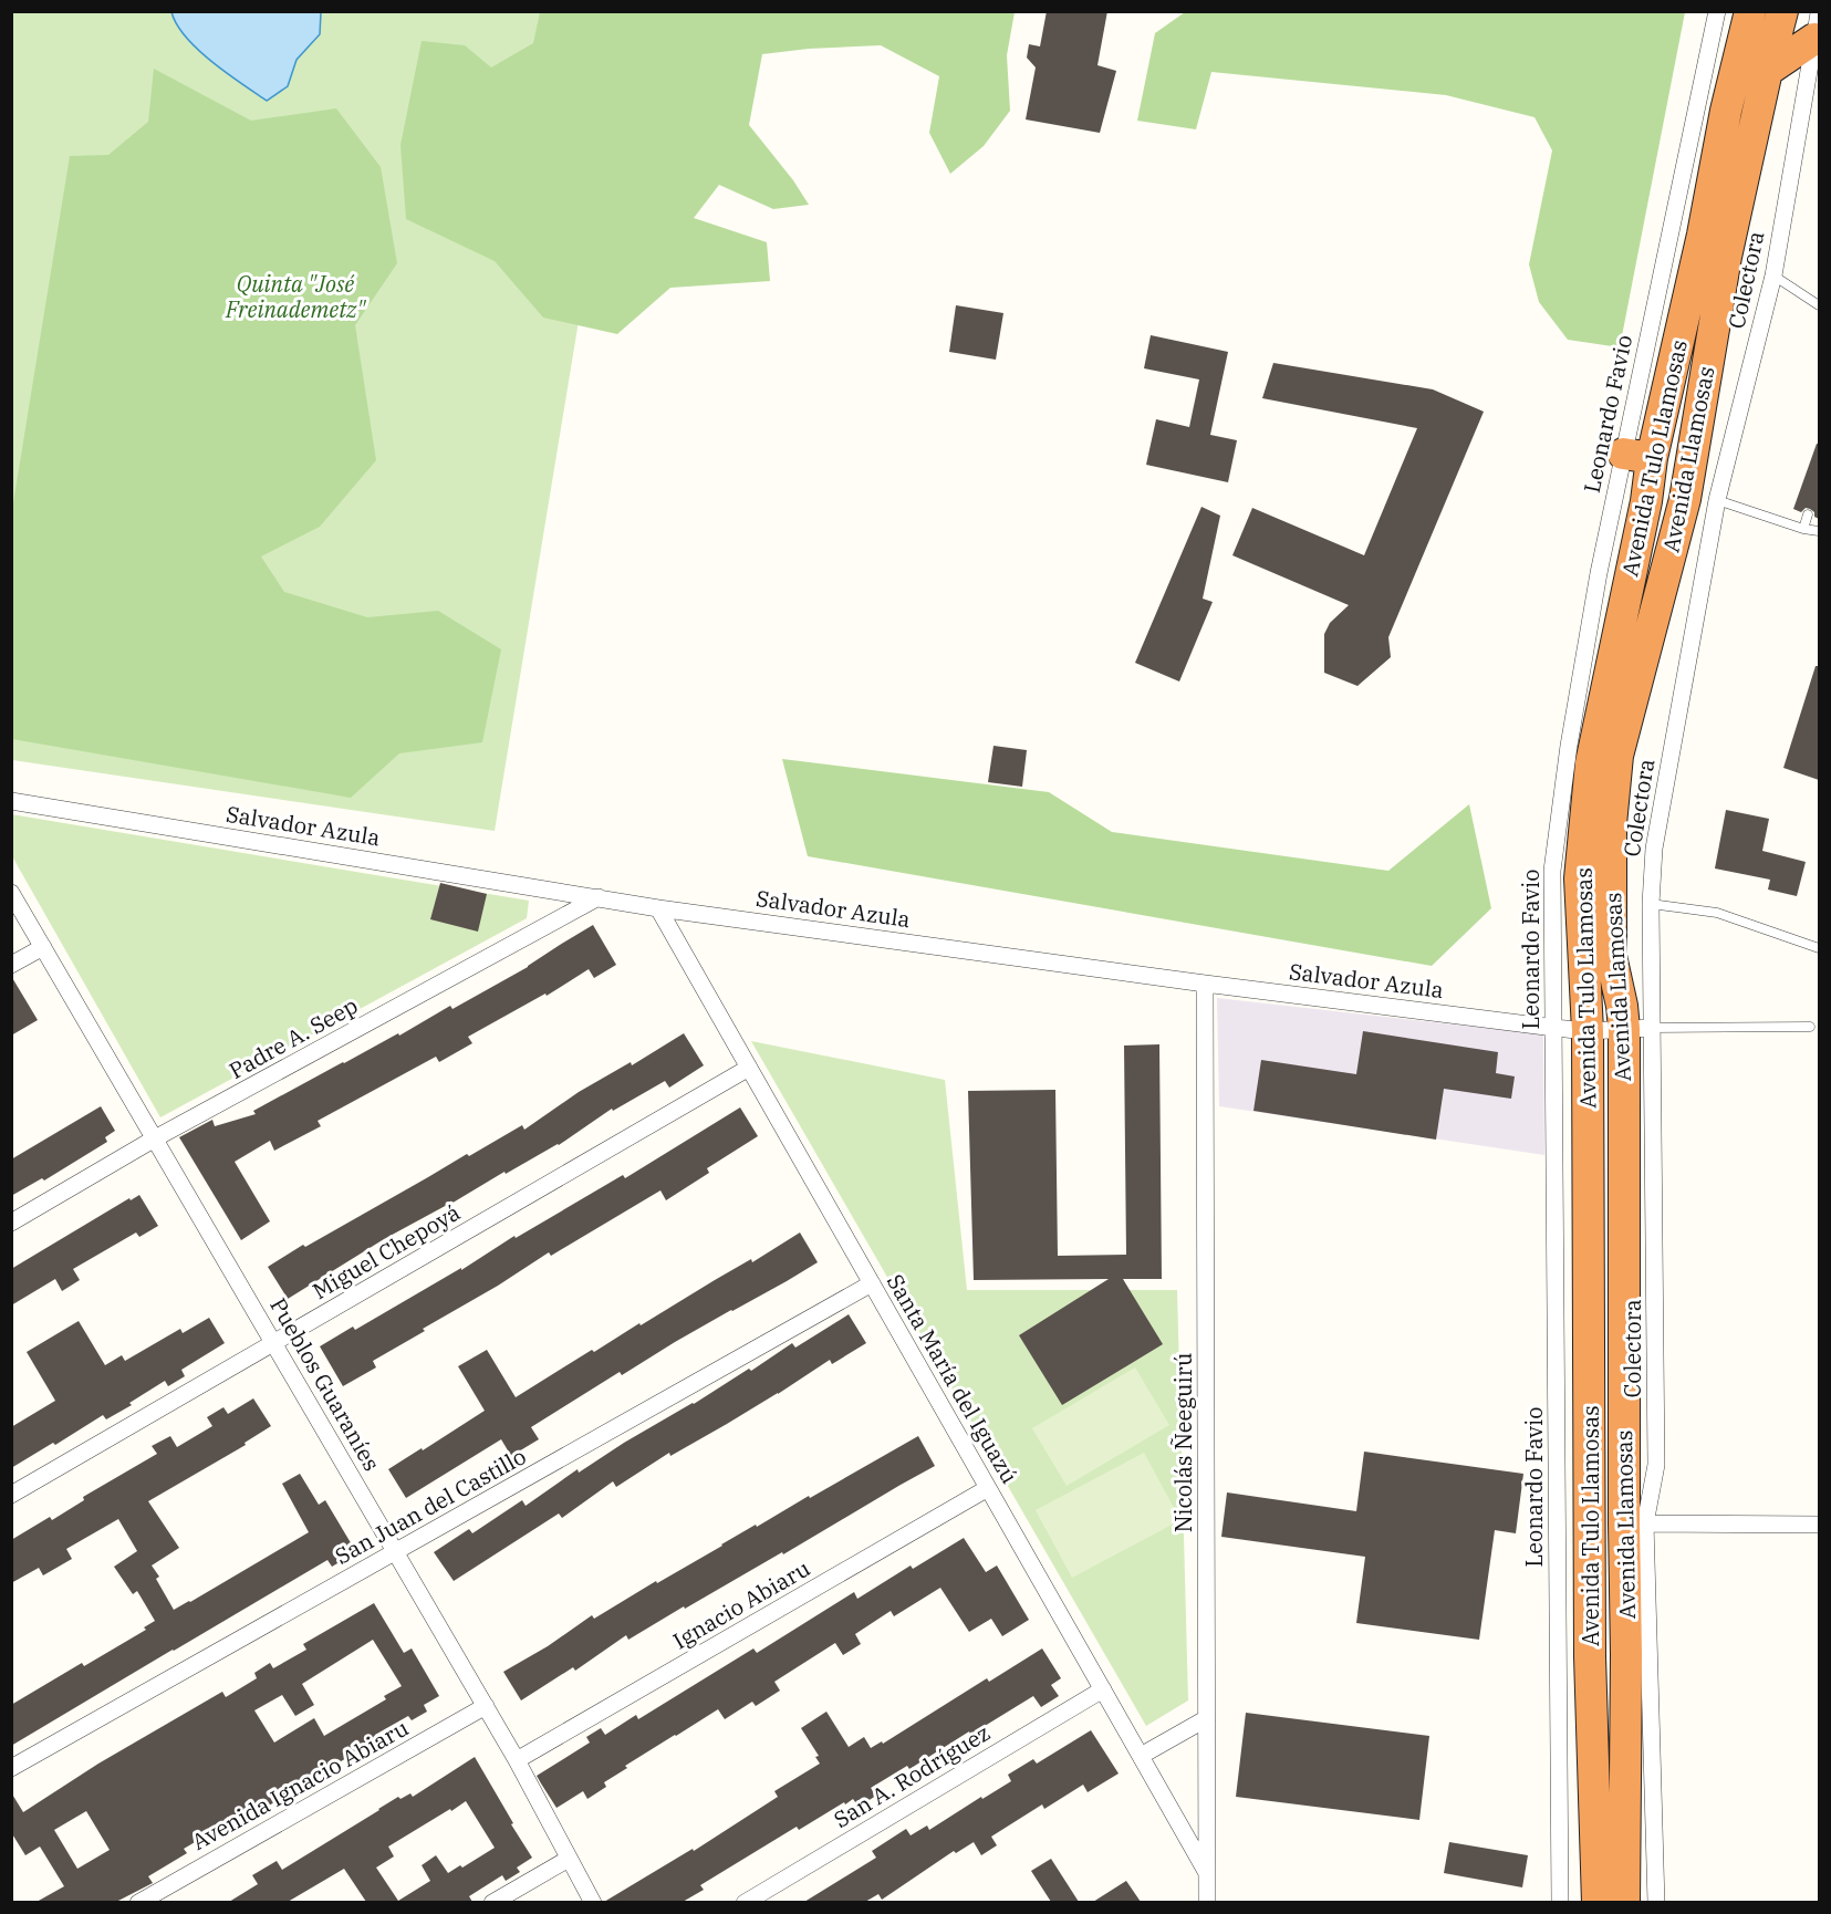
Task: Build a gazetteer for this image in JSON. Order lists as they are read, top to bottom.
{
  "streets": {
    "highway": ["Avenida Tulo Llamosas", "Avenida Llamosas"],
    "street": [
      "Colectora",
      "Leonardo Favio",
      "Salvador Azula",
      "Padre A. Seep",
      "Miguel Chepoyá",
      "Santa María del Iguazú",
      "Pueblos Guaraníes",
      "Nicolás Ñeeguirú",
      "San Juan del Castillo",
      "Ignacio Abiaru",
      "San A. Rodríguez",
      "Avenida Ignacio Abiaru"
    ]
  },
  "crossings": [
    ["Colectora", "Avenida Llamosas"],
    ["Colectora", "Salvador Azula"],
    ["Leonardo Favio", "Avenida Tulo Llamosas"],
    ["Leonardo Favio", "Salvador Azula"],
    ["Avenida Tulo Llamosas", "Salvador Azula"],
    ["Avenida Llamosas", "Salvador Azula"],
    ["Salvador Azula", "Padre A. Seep"],
    ["Salvador Azula", "Santa María del Iguazú"],
    ["Salvador Azula", "Nicolás Ñeeguirú"],
    ["Padre A. Seep", "Pueblos Guaraníes"],
    ["Miguel Chepoyá", "Santa María del Iguazú"],
    ["Miguel Chepoyá", "Pueblos Guaraníes"],
    ["Santa María del Iguazú", "Nicolás Ñeeguirú"],
    ["Santa María del Iguazú", "San Juan del Castillo"],
    ["Santa María del Iguazú", "Ignacio Abiaru"],
    ["Santa María del Iguazú", "San A. Rodríguez"],
    ["Pueblos Guaraníes", "San Juan del Castillo"],
    ["Pueblos Guaraníes", "Ignacio Abiaru"],
    ["Pueblos Guaraníes", "Avenida Ignacio Abiaru"]
  ],
  "parks": ["Quinta \"José Freinademetz\""]
}
